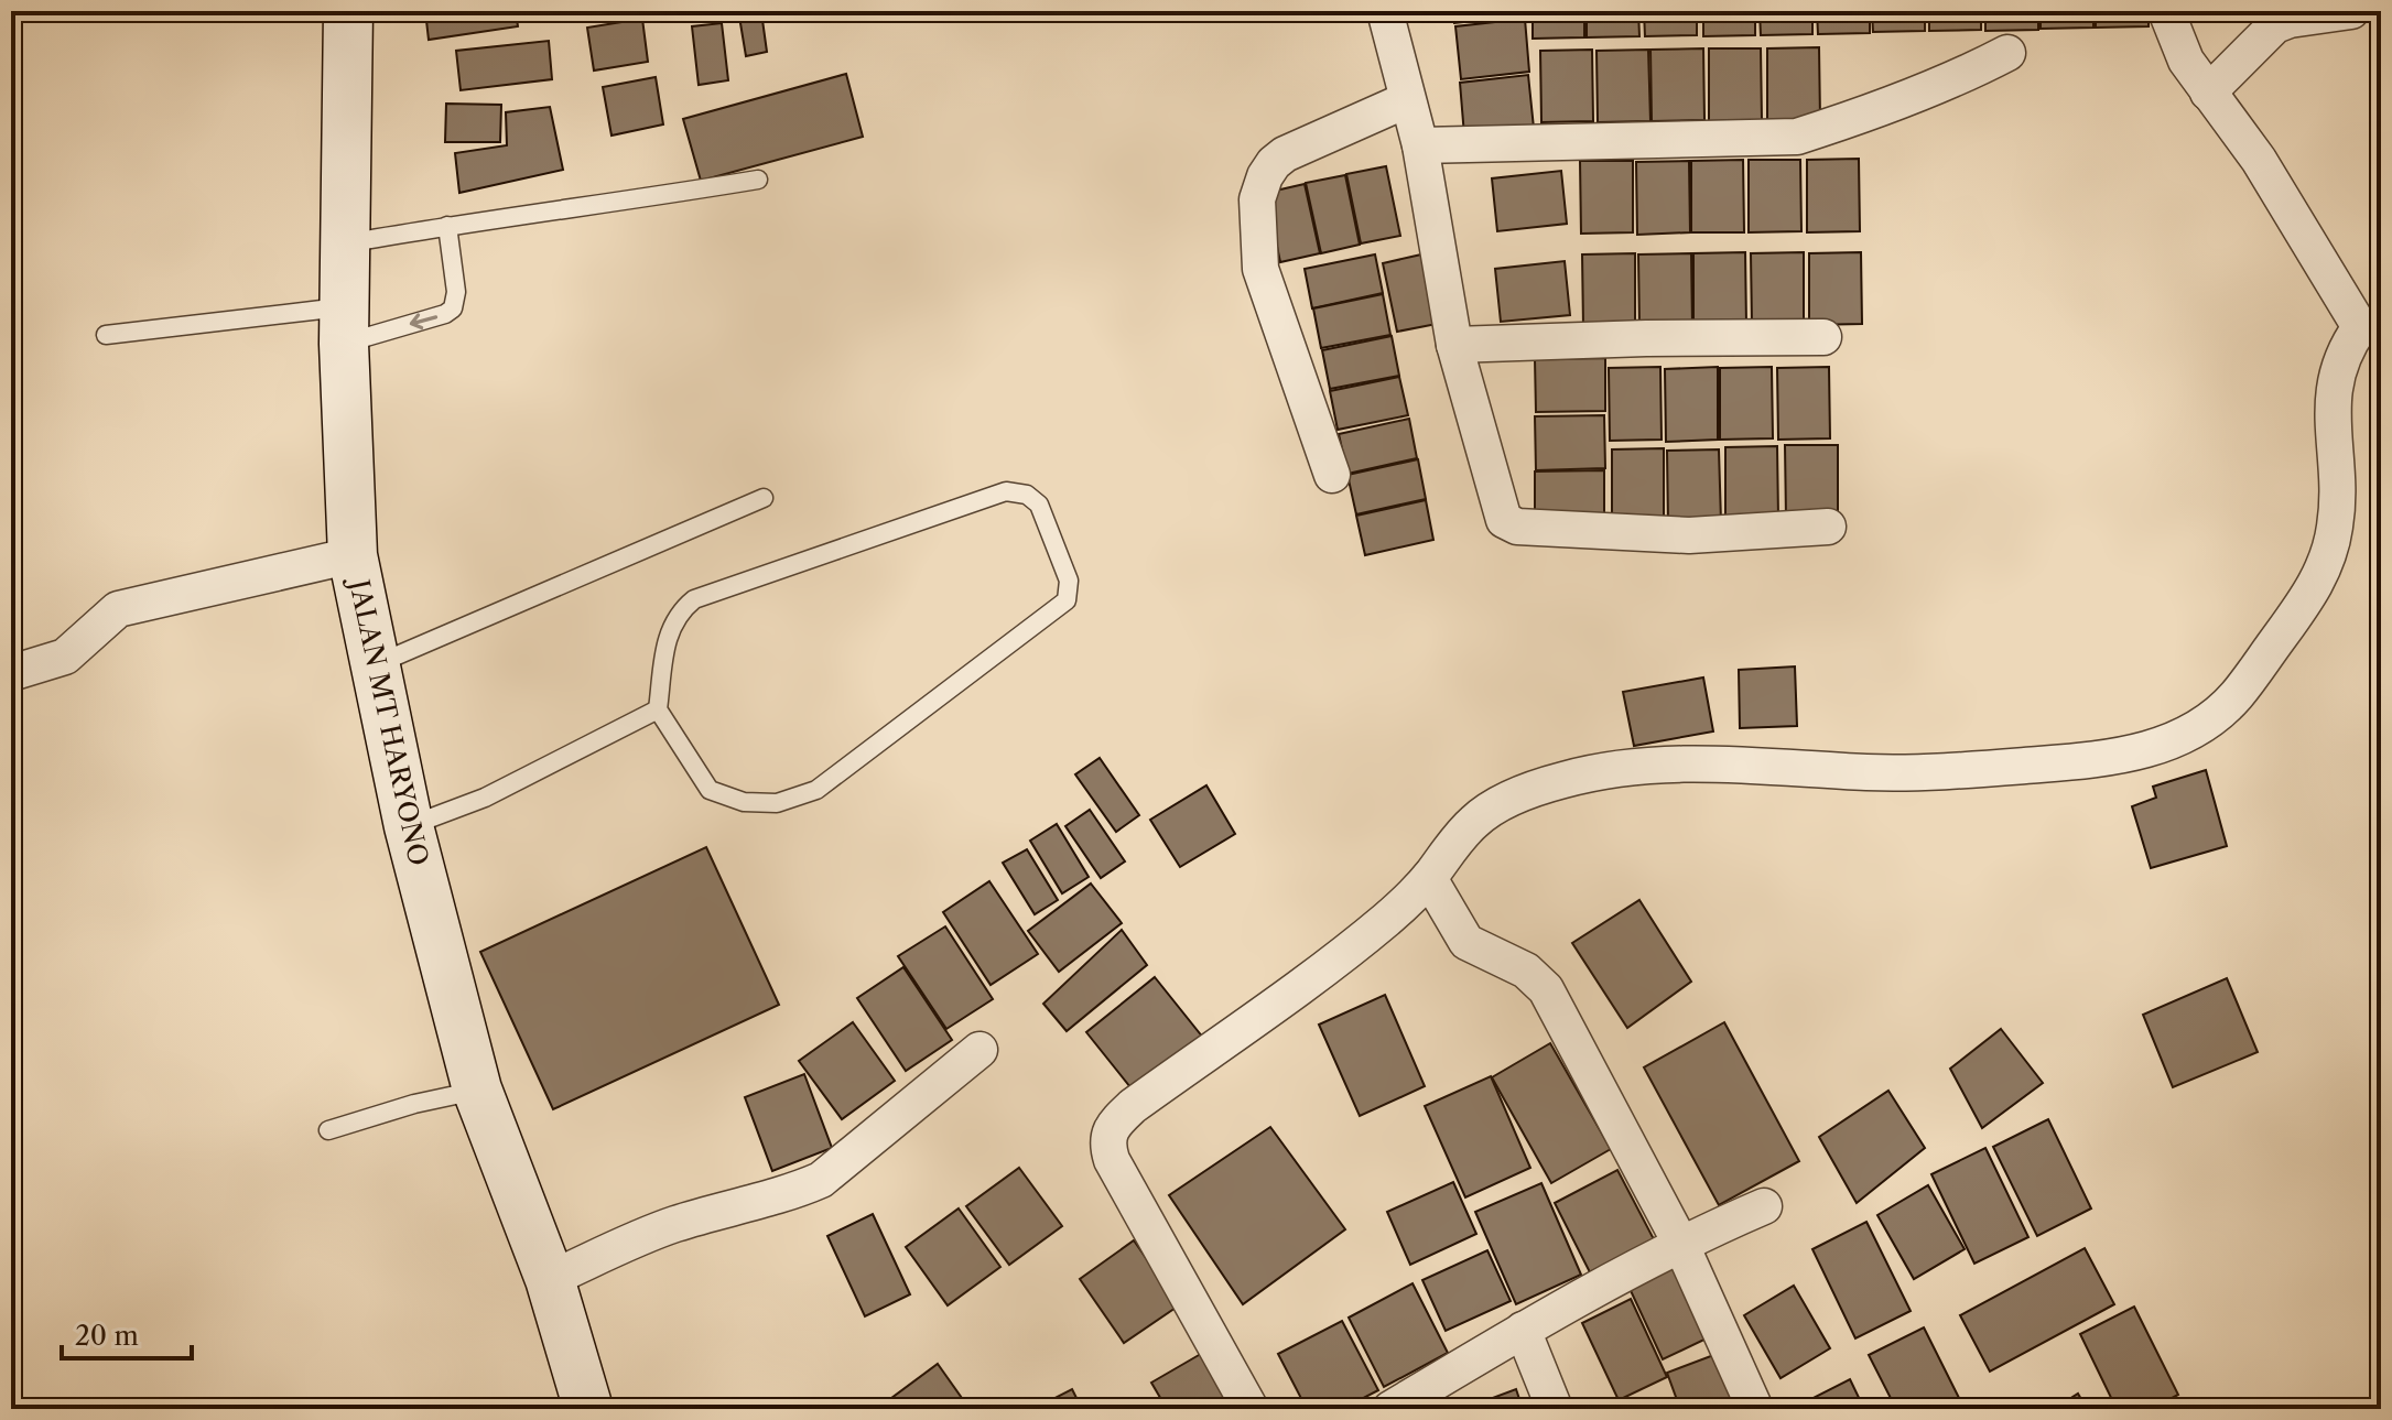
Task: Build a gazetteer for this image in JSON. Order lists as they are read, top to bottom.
{
  "streets": {
    "main road": ["JALAN MT HARYONO"]
  },
  "scale_bar": "20 m"
}
